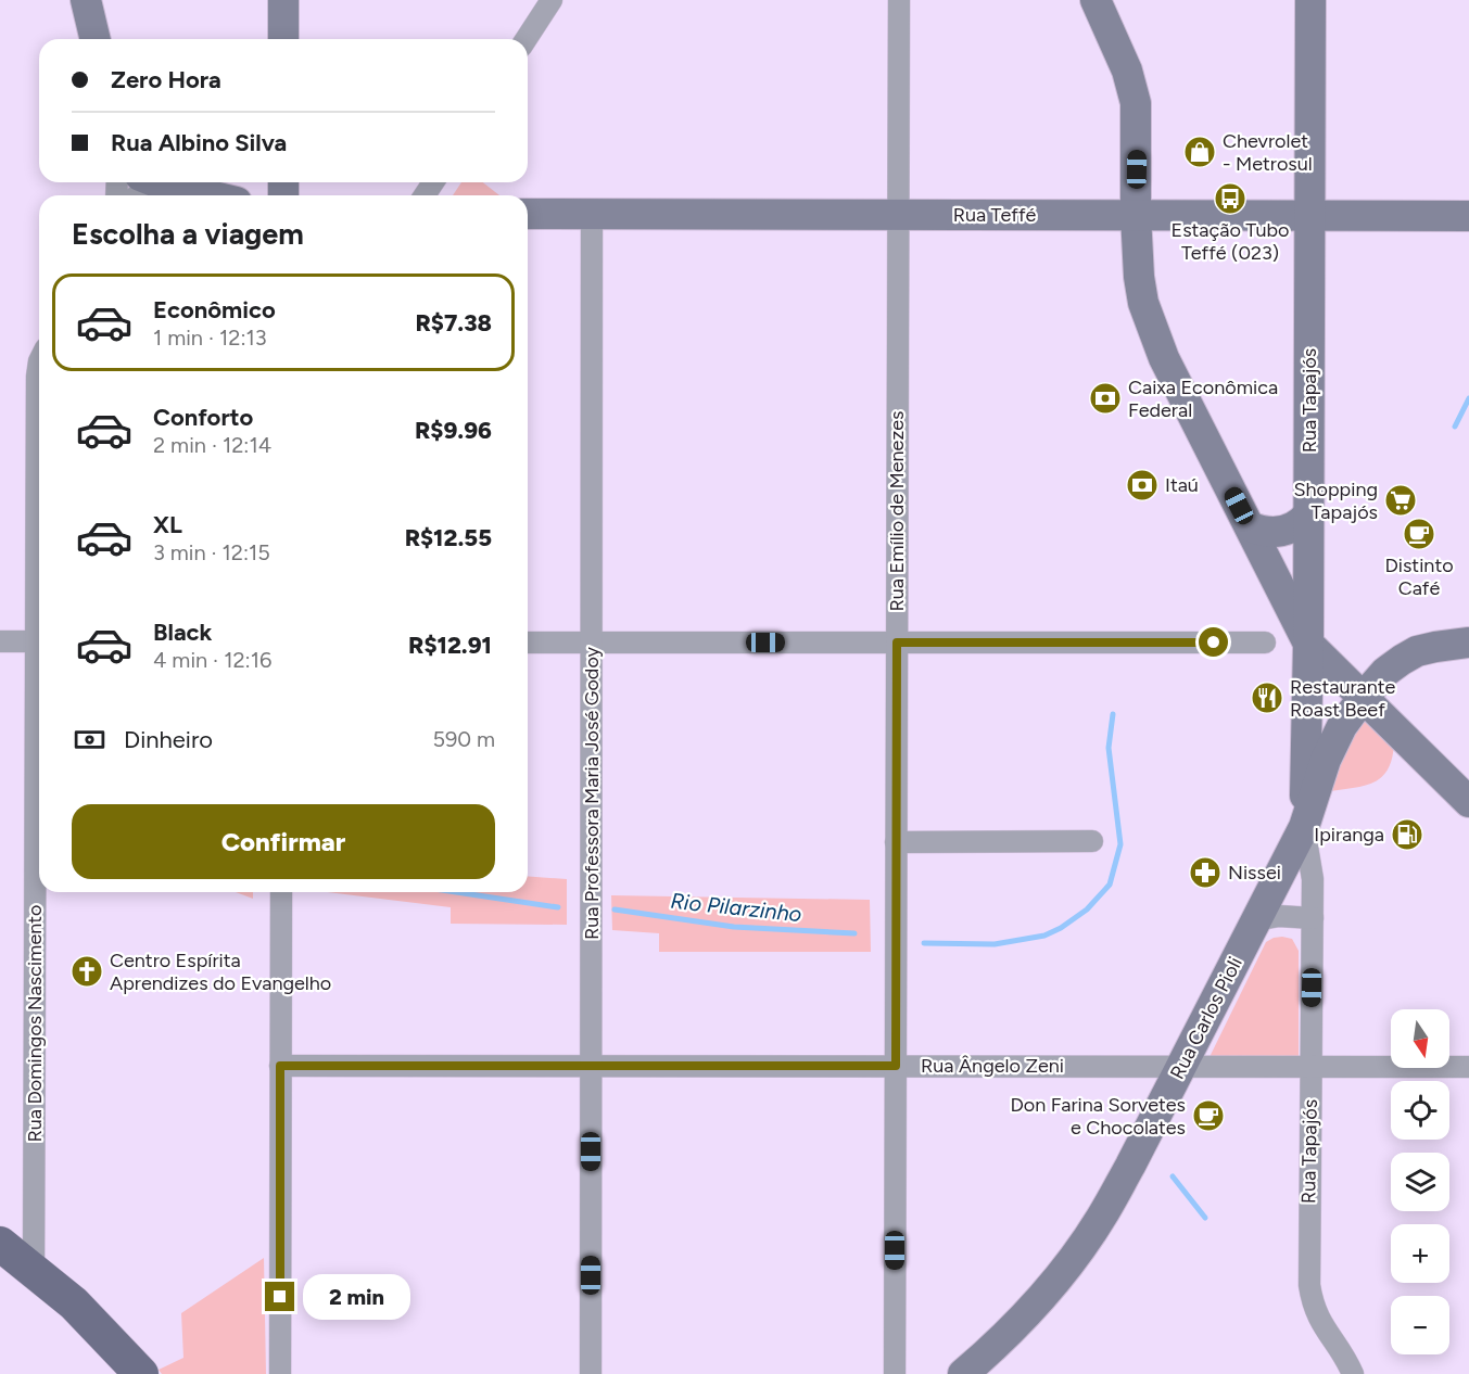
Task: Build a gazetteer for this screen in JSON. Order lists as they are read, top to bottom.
{
  "streets": {
    "main road": ["Rua Teffé", "Rua Tapajós", "Rua Carlos Pioli"],
    "street": [
      "Rua Emílio de Menezes",
      "Rua Professora Maria José Godoy",
      "Rua Domingos Nascimento",
      "Rua Ângelo Zeni"
    ]
  },
  "crossings": [
    ["Rua Teffé", "Rua Tapajós"],
    ["Rua Teffé", "Rua Emílio de Menezes"],
    ["Rua Teffé", "Rua Professora Maria José Godoy"],
    ["Rua Tapajós", "Rua Carlos Pioli"],
    ["Rua Tapajós", "Rua Ângelo Zeni"],
    ["Rua Emílio de Menezes", "Rua Ângelo Zeni"],
    ["Rua Professora Maria José Godoy", "Rua Ângelo Zeni"],
    ["Rua Carlos Pioli", "Rua Ângelo Zeni"]
  ],
  "water": ["Rio Pilarzinho"],
  "places": {
    "shop": ["Chevrolet - Metrosul"],
    "bus stop": ["Estação Tubo Teffé (023)"],
    "bank": ["Caixa Econômica Federal", "Itaú"],
    "supermarket": ["Shopping Tapajós"],
    "cafe": ["Distinto Café", "Don Farina Sorvetes e Chocolates"],
    "restaurant": ["Restaurante Roast Beef"],
    "fuel station": ["Ipiranga"],
    "pharmacy": ["Nissei"],
    "church": ["Centro Espírita Aprendizes do Evangelho"]
  },
  "north": "bottom",
  "page": {
    "banner": ["Zero Hora", "Rua Albino Silva"],
    "heading": "Escolha a viagem",
    "list": [
      {
        "name": "Econômico",
        "note": "1 min · 12:13",
        "value": "R$7.38"
      },
      {
        "name": "Conforto",
        "note": "2 min · 12:14",
        "value": "R$9.96"
      },
      {
        "name": "XL",
        "note": "3 min · 12:15",
        "value": "R$12.55"
      },
      {
        "name": "Black",
        "note": "4 min · 12:16",
        "value": "R$12.91"
      }
    ],
    "pay": ["Dinheiro", "590 m"],
    "buttons": "Confirmar",
    "map_buttons": ["+", "−"],
    "bubble": "2 min"
  }
}
